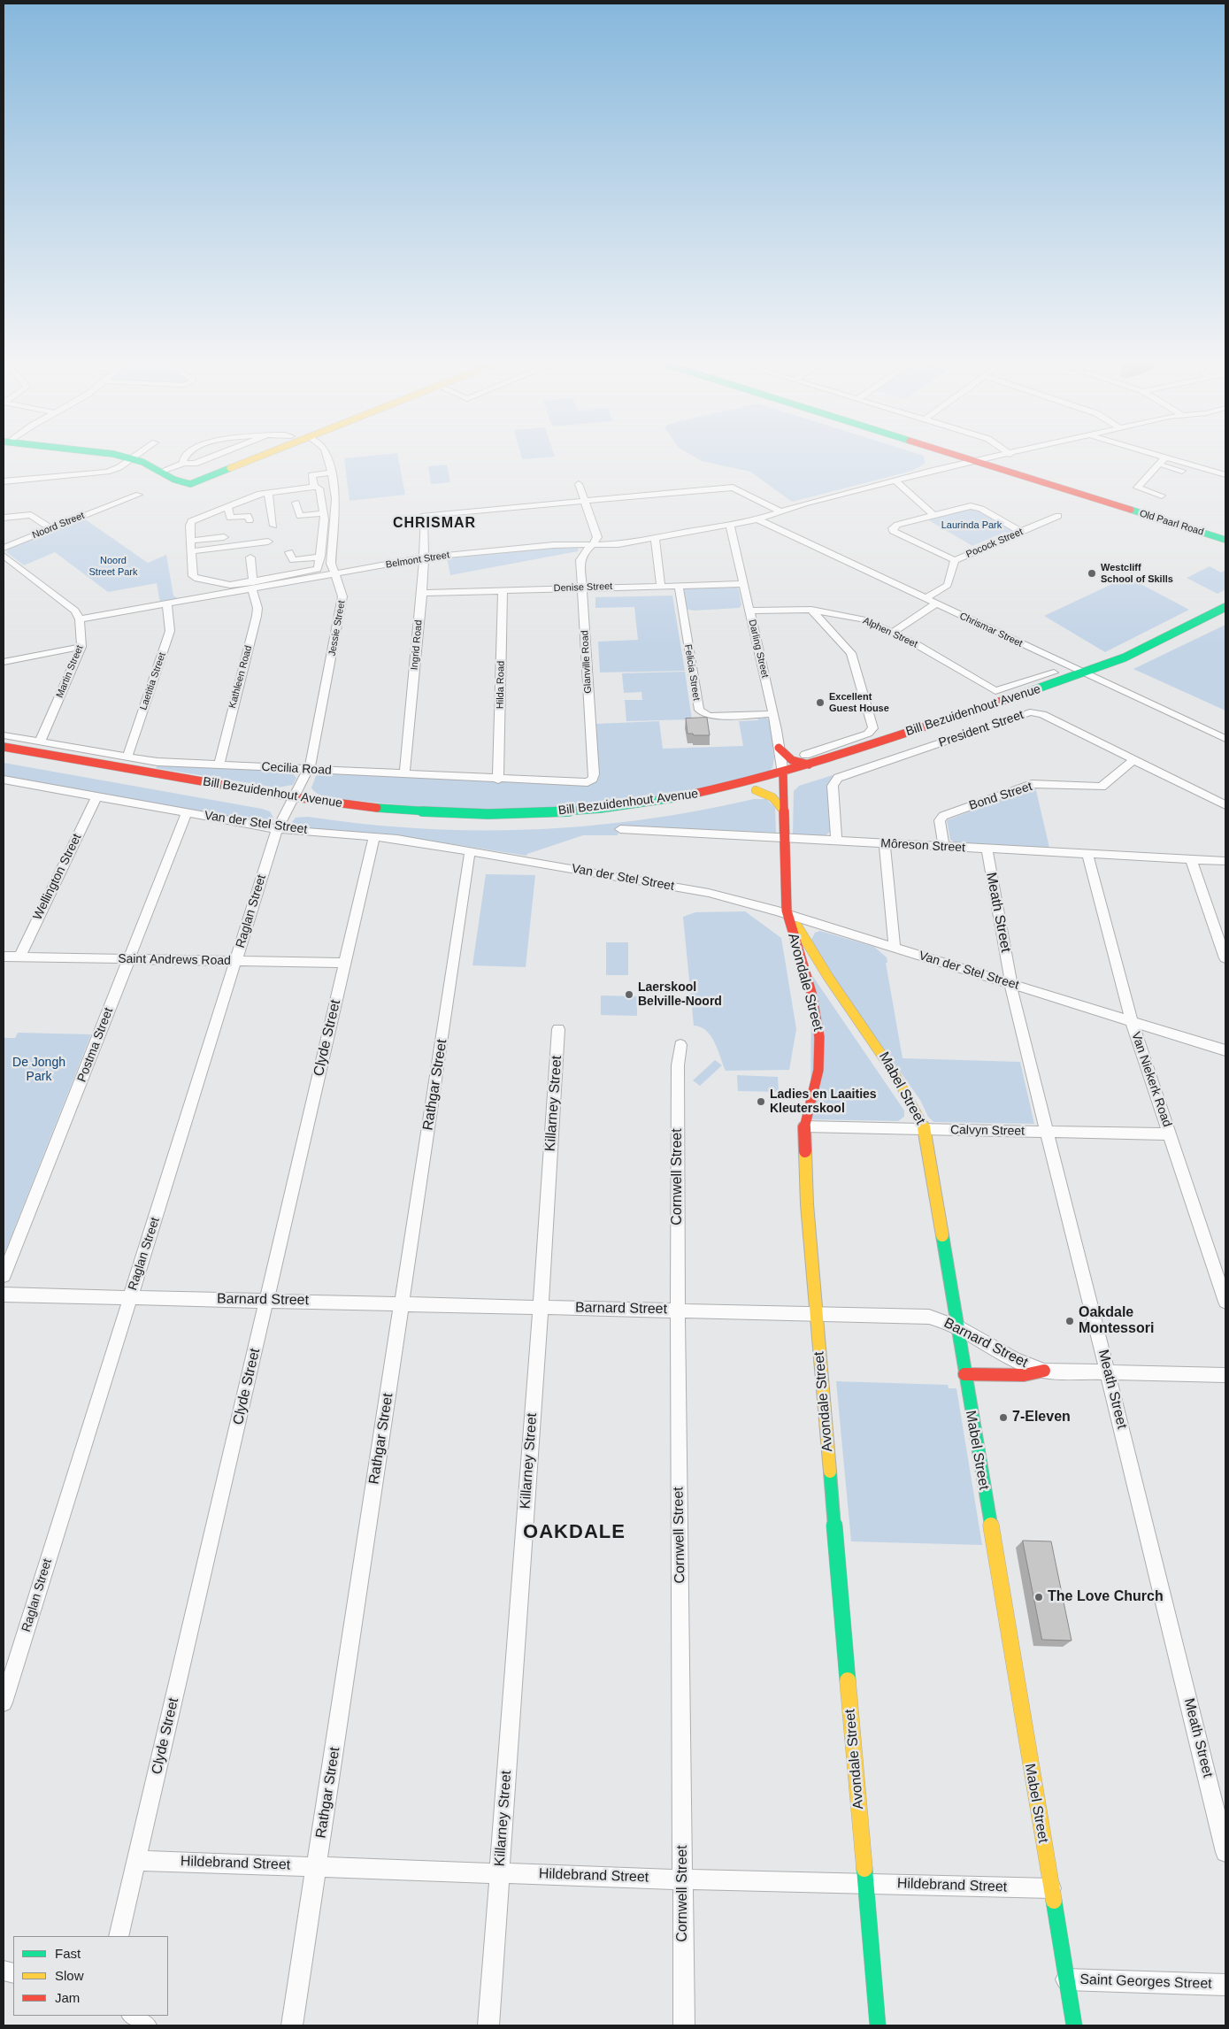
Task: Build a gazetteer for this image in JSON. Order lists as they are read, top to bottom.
{
  "streets": {
    "main road": [
      "Old Paarl Road",
      "Bill Bezuidenhout Avenue",
      "Avondale Street",
      "Mabel Street"
    ],
    "street": [
      "Noord Street",
      "Pocock Street",
      "Belmont Street",
      "Denise Street",
      "Jessie Street",
      "Chrismar Street",
      "Alphen Street",
      "Ingrid Road",
      "Darling Street",
      "Glanville Road",
      "Martin Street",
      "Felicia Street",
      "Kathleen Road",
      "Laetitia Street",
      "Hilda Road",
      "President Street",
      "Cecilia Road",
      "Bond Street",
      "Van der Stel Street",
      "Môreson Street",
      "Wellington Street",
      "Raglan Street",
      "Meath Street",
      "Saint Andrews Road",
      "Clyde Street",
      "Postma Street",
      "Van Niekerk Road",
      "Rathgar Street",
      "Killarney Street",
      "Calvyn Street",
      "Cornwell Street",
      "Barnard Street",
      "Hildebrand Street",
      "Saint Georges Street"
    ]
  },
  "crossings": [
    ["Old Paarl Road", "Belmont Street"],
    ["Pocock Street", "Chrismar Street"],
    ["Belmont Street", "Jessie Street"],
    ["Belmont Street", "Chrismar Street"],
    ["Belmont Street", "Ingrid Road"],
    ["Belmont Street", "Darling Street"],
    ["Belmont Street", "Glanville Road"],
    ["Belmont Street", "Martin Street"],
    ["Belmont Street", "Kathleen Road"],
    ["Belmont Street", "Laetitia Street"],
    ["Denise Street", "Ingrid Road"],
    ["Denise Street", "Darling Street"],
    ["Denise Street", "Glanville Road"],
    ["Denise Street", "Felicia Street"],
    ["Denise Street", "Hilda Road"],
    ["Jessie Street", "Bill Bezuidenhout Avenue"],
    ["Jessie Street", "Cecilia Road"],
    ["Jessie Street", "Raglan Street"],
    ["Chrismar Street", "Bill Bezuidenhout Avenue"],
    ["Alphen Street", "Darling Street"],
    ["Ingrid Road", "Cecilia Road"],
    ["Darling Street", "Felicia Street"],
    ["Darling Street", "Bill Bezuidenhout Avenue"],
    ["Darling Street", "Avondale Street"],
    ["Glanville Road", "Cecilia Road"],
    ["Martin Street", "Cecilia Road"],
    ["Kathleen Road", "Cecilia Road"],
    ["Laetitia Street", "Cecilia Road"],
    ["Hilda Road", "Cecilia Road"],
    ["Bill Bezuidenhout Avenue", "Raglan Street"],
    ["Bill Bezuidenhout Avenue", "Avondale Street"],
    ["President Street", "Bond Street"],
    ["President Street", "Môreson Street"],
    ["Bond Street", "Môreson Street"],
    ["Van der Stel Street", "Wellington Street"],
    ["Van der Stel Street", "Raglan Street"],
    ["Van der Stel Street", "Meath Street"],
    ["Van der Stel Street", "Avondale Street"],
    ["Van der Stel Street", "Clyde Street"],
    ["Van der Stel Street", "Postma Street"],
    ["Van der Stel Street", "Van Niekerk Road"],
    ["Van der Stel Street", "Rathgar Street"],
    ["Van der Stel Street", "Mabel Street"],
    ["Môreson Street", "Meath Street"],
    ["Môreson Street", "Avondale Street"],
    ["Môreson Street", "Van Niekerk Road"],
    ["Wellington Street", "Saint Andrews Road"],
    ["Raglan Street", "Saint Andrews Road"],
    ["Raglan Street", "Barnard Street"],
    ["Meath Street", "Calvyn Street"],
    ["Meath Street", "Barnard Street"],
    ["Saint Andrews Road", "Clyde Street"],
    ["Saint Andrews Road", "Postma Street"],
    ["Avondale Street", "Mabel Street"],
    ["Avondale Street", "Calvyn Street"],
    ["Avondale Street", "Barnard Street"],
    ["Avondale Street", "Hildebrand Street"],
    ["Clyde Street", "Barnard Street"],
    ["Clyde Street", "Hildebrand Street"],
    ["Van Niekerk Road", "Calvyn Street"],
    ["Rathgar Street", "Barnard Street"],
    ["Rathgar Street", "Hildebrand Street"],
    ["Mabel Street", "Calvyn Street"],
    ["Mabel Street", "Barnard Street"],
    ["Mabel Street", "Hildebrand Street"],
    ["Mabel Street", "Saint Georges Street"],
    ["Killarney Street", "Barnard Street"],
    ["Killarney Street", "Hildebrand Street"],
    ["Cornwell Street", "Barnard Street"],
    ["Cornwell Street", "Hildebrand Street"]
  ],
  "districts": ["CHRISMAR", "OAKDALE"],
  "parks": ["Laurinda Park", "Noord Street Park", "De Jongh Park"],
  "places": [
    "Westcliff School of Skills",
    "Excellent Guest House",
    "Laerskool Belville-Noord",
    "Ladies en Laaities Kleuterskool",
    "Oakdale Montessori",
    "7-Eleven",
    "The Love Church"
  ],
  "legend": ["Fast", "Slow", "Jam"]
}
